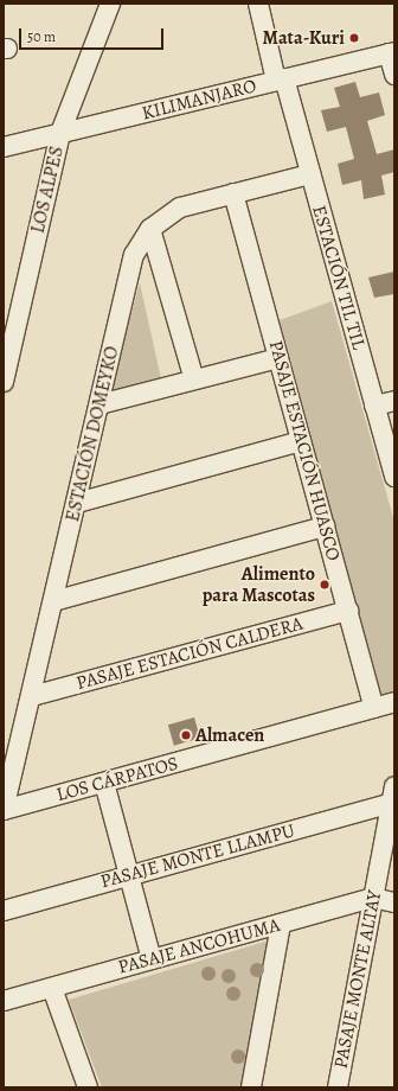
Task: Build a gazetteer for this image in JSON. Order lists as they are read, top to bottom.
{
  "streets": {
    "street": [
      "KILIMANJARO",
      "LOS ALPES",
      "ESTACIÓN TIL TIL",
      "ESTACIÓN DOMEYKO",
      "PASAJE ESTACIÓN HUASCO",
      "PASAJE ESTACIÓN CALDERA",
      "LOS CÁRPATOS",
      "PASAJE MONTE LLAMPU",
      "PASAJE ANCOHUMA",
      "PASAJE MONTE ALTAY"
    ]
  },
  "crossings": [
    ["KILIMANJARO", "LOS ALPES"],
    ["KILIMANJARO", "ESTACIÓN TIL TIL"],
    ["ESTACIÓN TIL TIL", "ESTACIÓN DOMEYKO"],
    ["ESTACIÓN DOMEYKO", "PASAJE ESTACIÓN HUASCO"],
    ["ESTACIÓN DOMEYKO", "PASAJE ESTACIÓN CALDERA"],
    ["ESTACIÓN DOMEYKO", "LOS CÁRPATOS"],
    ["PASAJE ESTACIÓN HUASCO", "PASAJE ESTACIÓN CALDERA"],
    ["PASAJE ESTACIÓN HUASCO", "LOS CÁRPATOS"],
    ["PASAJE MONTE LLAMPU", "PASAJE MONTE ALTAY"],
    ["PASAJE ANCOHUMA", "PASAJE MONTE ALTAY"]
  ],
  "places": ["Mata-Kuri", "Alimento para Mascotas", "Almacen"],
  "scale_bar": "50 m"
}
